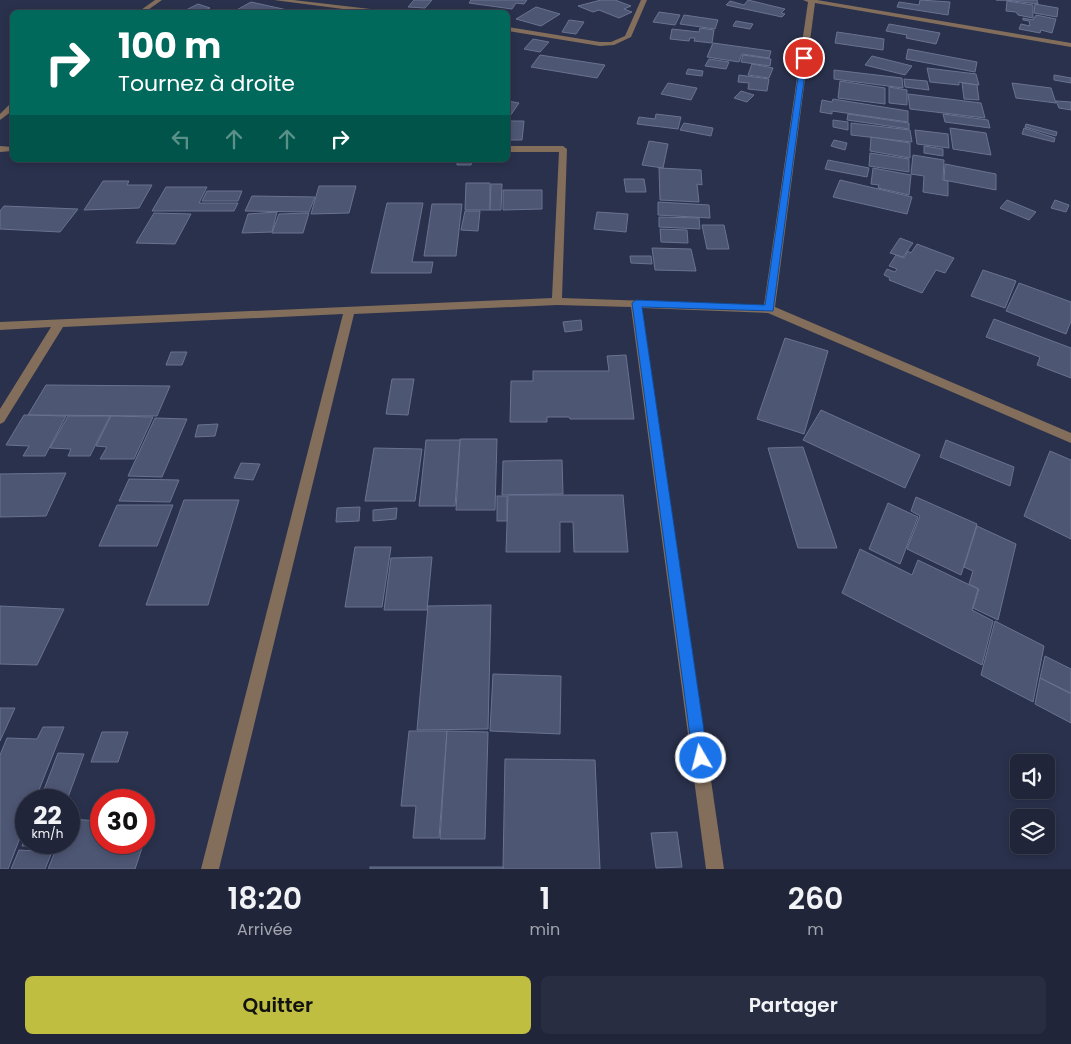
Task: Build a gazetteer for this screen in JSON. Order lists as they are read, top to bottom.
{
  "page": {
    "turn": ["100 m", "Tournez à droite"],
    "speed": "22 km/h",
    "limit": "30",
    "eta": [
      "18:20",
      "Arrivée",
      "1",
      "min",
      "260",
      "m"
    ],
    "buttons": ["Quitter", "Partager"]
  }
}
